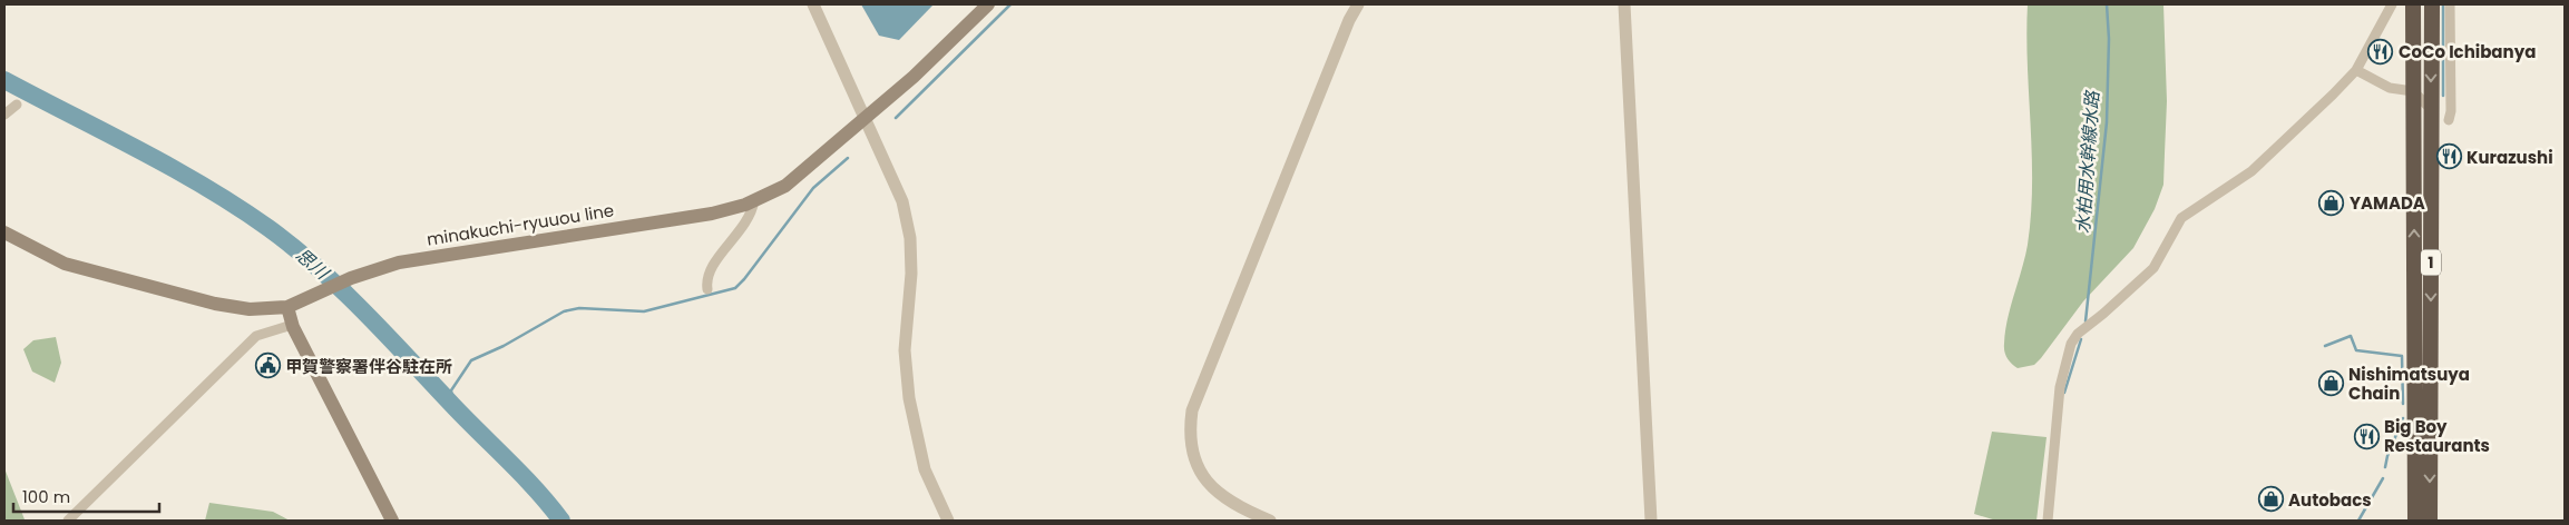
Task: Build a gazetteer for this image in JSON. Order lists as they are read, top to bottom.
{
  "streets": {
    "highway": ["1"],
    "main road": ["minakuchi-ryuuou line"]
  },
  "water": ["水柏用水幹線水路", "思川"],
  "places": {
    "restaurant": ["CoCo Ichibanya", "Kurazushi", "Big Boy Restaurants"],
    "shop": ["YAMADA", "Nishimatsuya Chain", "Autobacs"],
    "public building": ["甲賀警察署伴谷駐在所"]
  },
  "scale_bar": "100 m"
}
